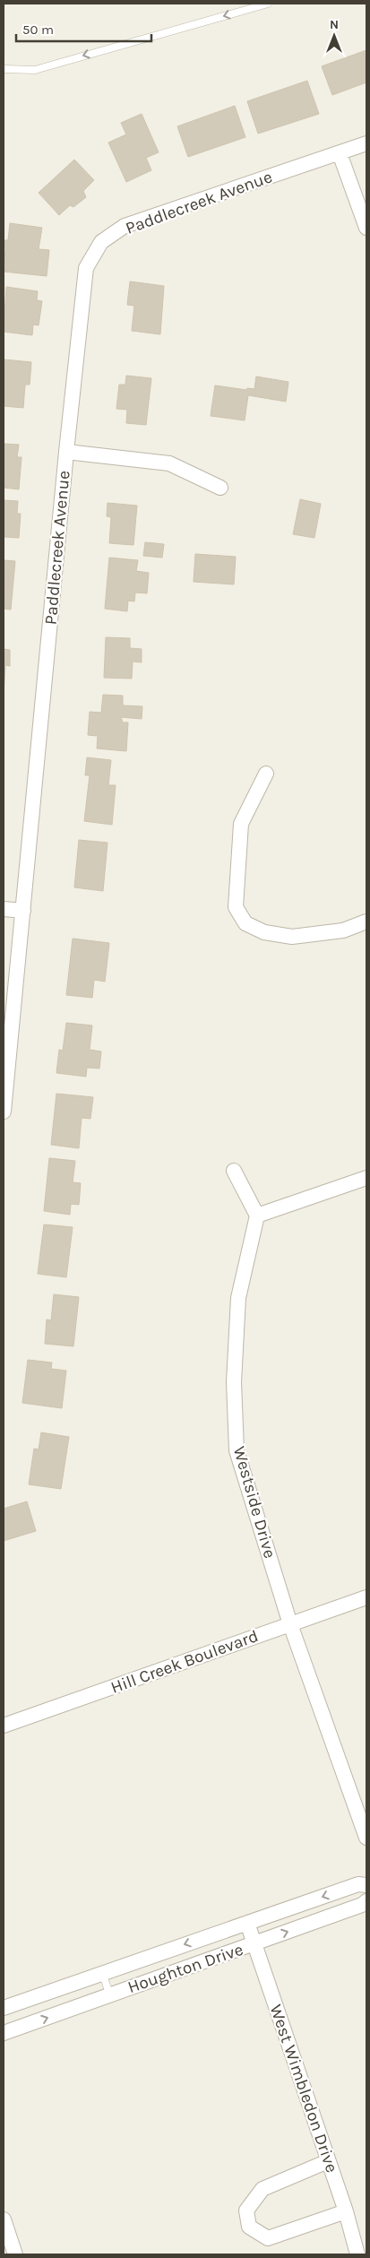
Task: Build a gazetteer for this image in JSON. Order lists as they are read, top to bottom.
{
  "streets": {
    "street": [
      "Paddlecreek Avenue",
      "Westside Drive",
      "Hill Creek Boulevard",
      "Houghton Drive",
      "West Wimbledon Drive"
    ]
  },
  "crossings": [
    ["Westside Drive", "Hill Creek Boulevard"],
    ["Houghton Drive", "West Wimbledon Drive"]
  ],
  "scale_bar": "50 m",
  "north": "top"
}
